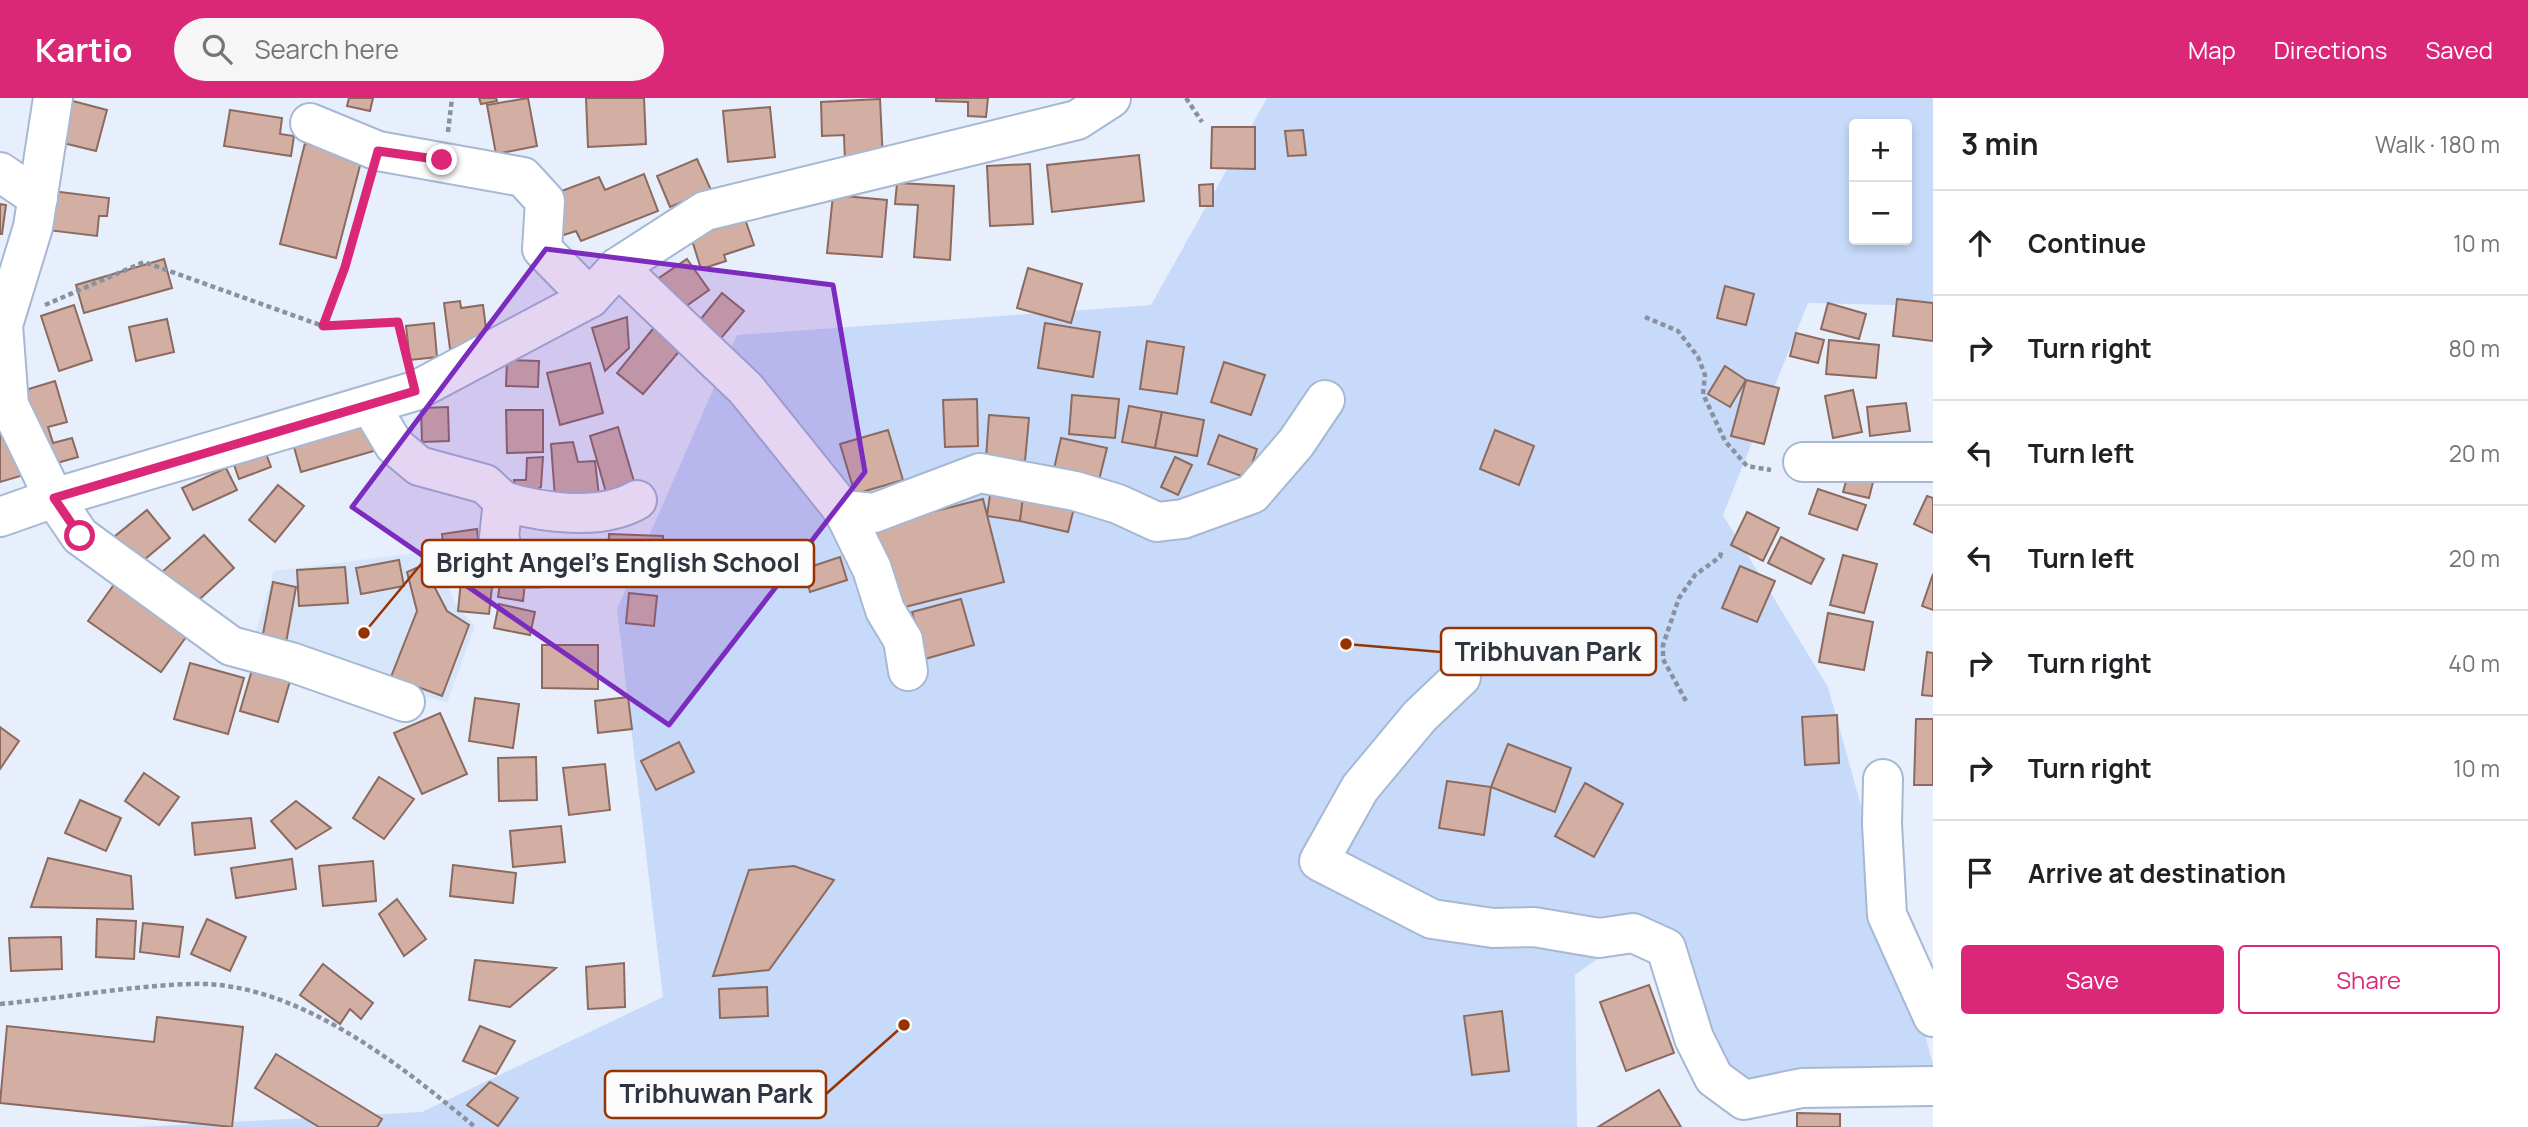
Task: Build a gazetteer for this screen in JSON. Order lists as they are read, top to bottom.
{
  "places": ["Bright Angel's English School", "Tribhuvan Park", "Tribhuwan Park"],
  "page": {
    "header": "Kartio",
    "search": "Search here",
    "nav": ["Map", "Directions", "Saved"],
    "heading": ["3 min", "Walk · 180 m"],
    "map_buttons": ["+", "−"],
    "list": [
      ["Continue", "10 m"],
      ["Turn right", "80 m"],
      ["Turn left", "20 m"],
      ["Turn left", "20 m"],
      ["Turn right", "40 m"],
      ["Turn right", "10 m"],
      "Arrive at destination"
    ],
    "buttons": ["Save", "Share"]
  }
}
